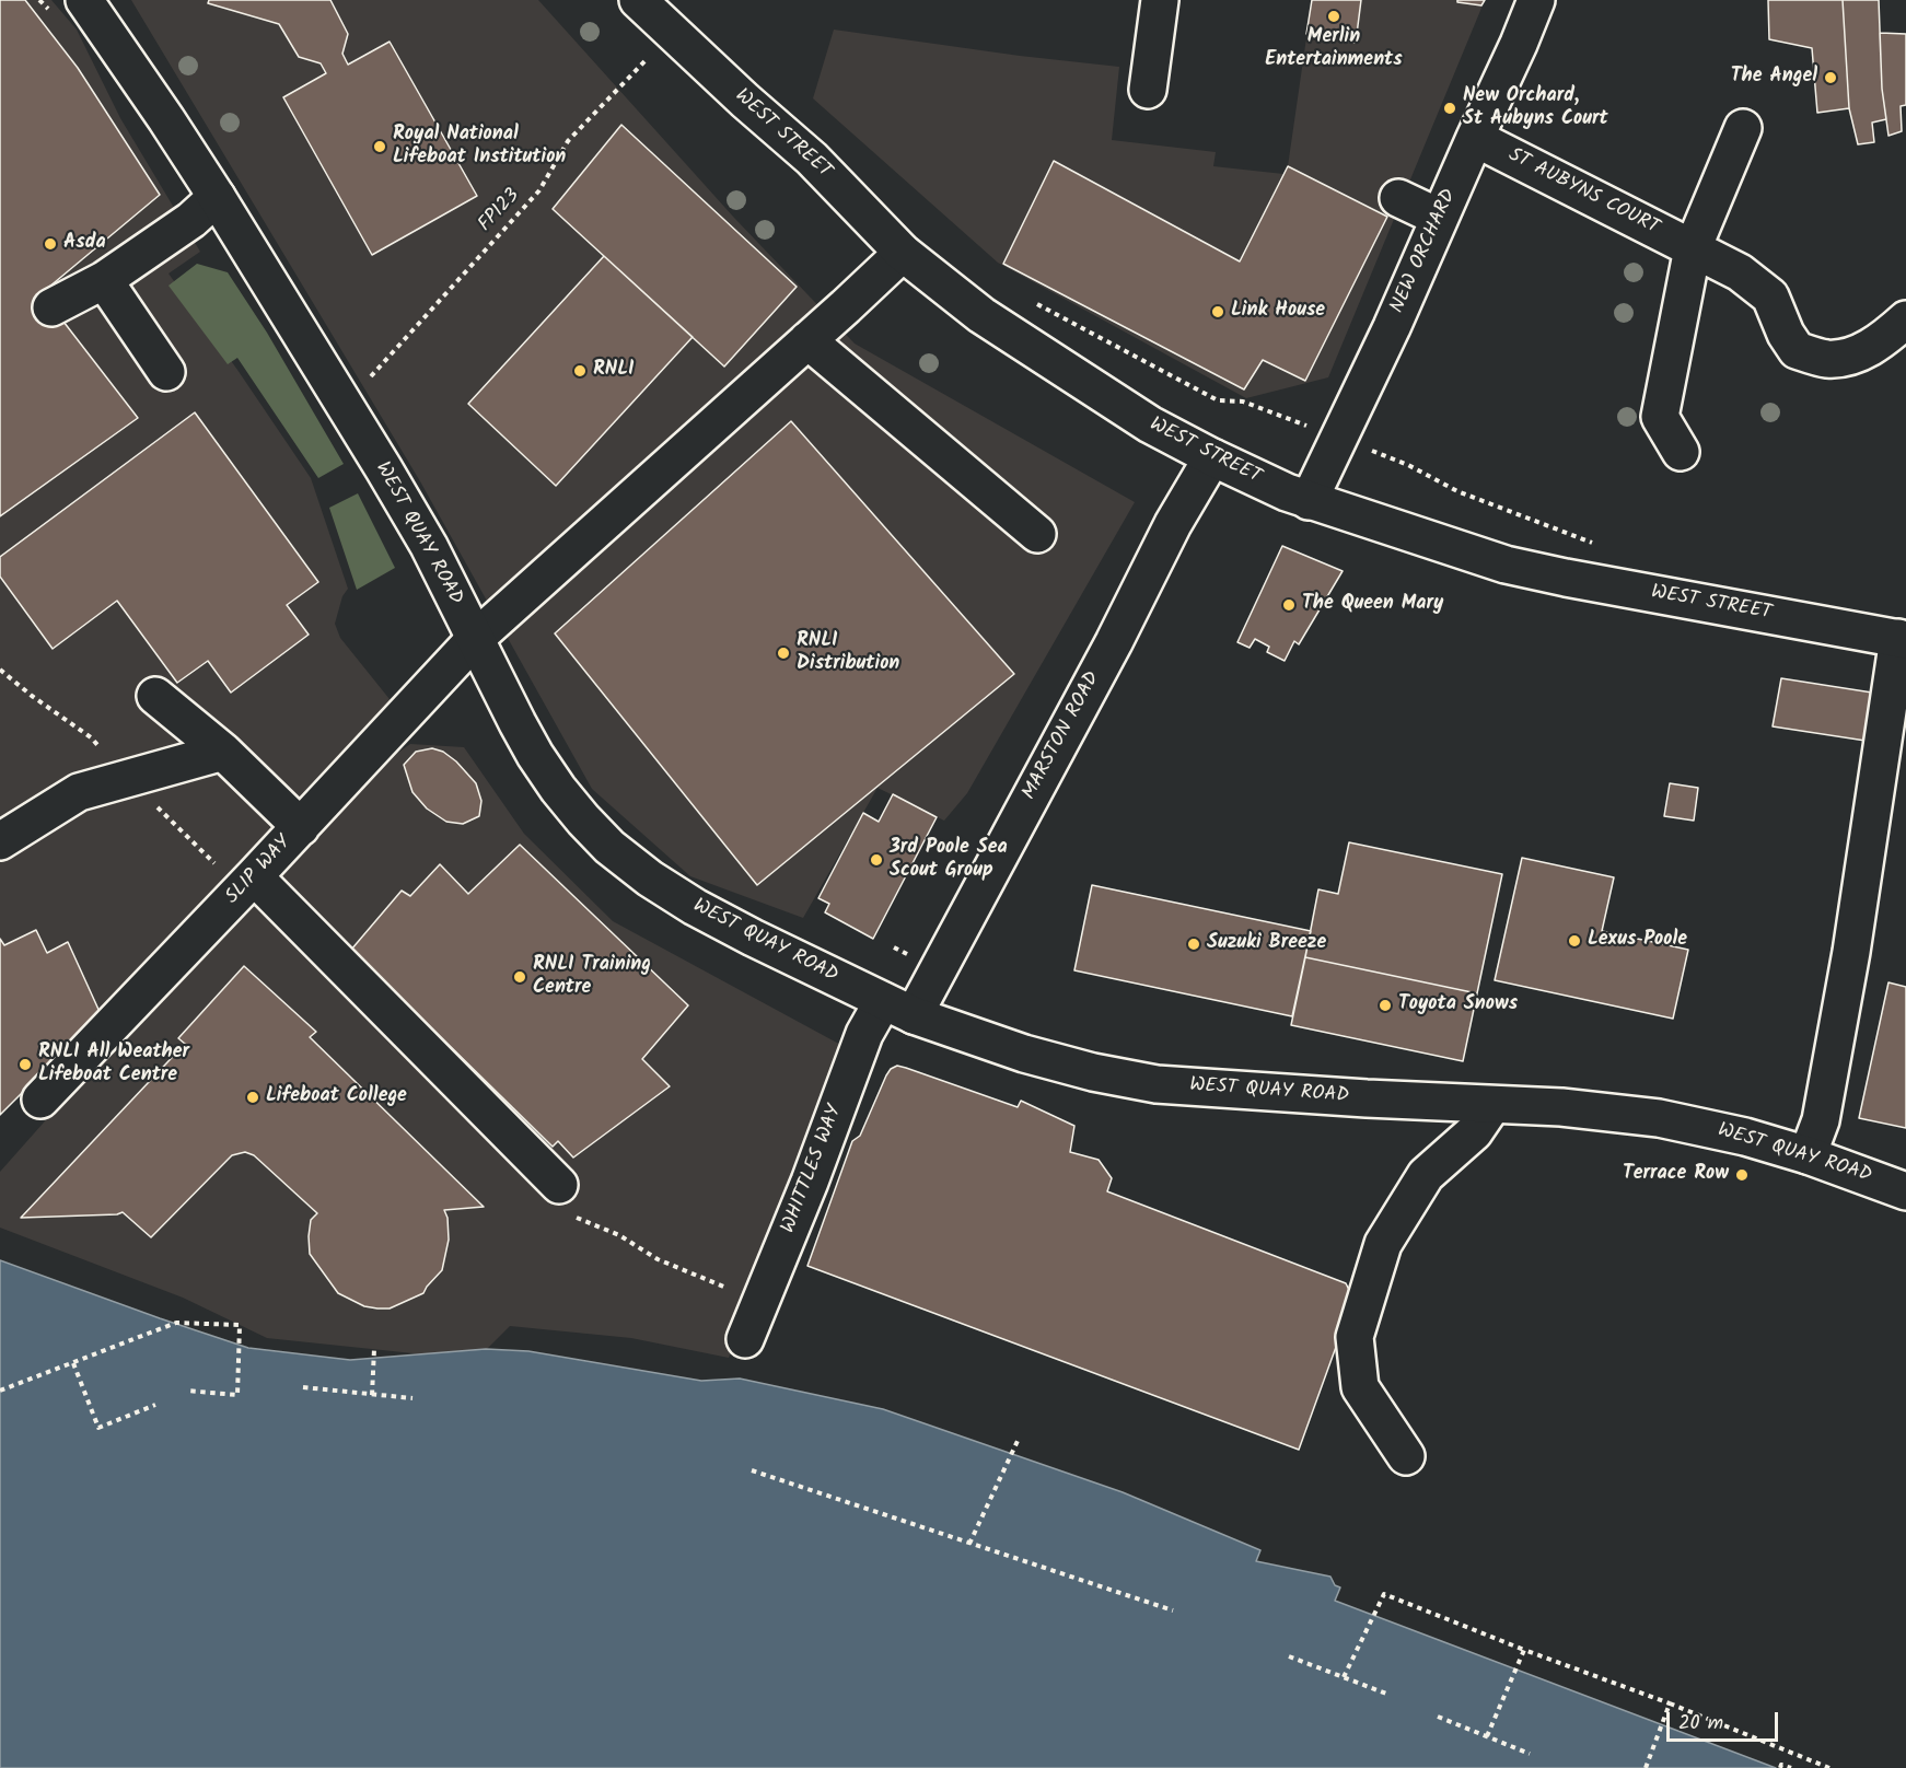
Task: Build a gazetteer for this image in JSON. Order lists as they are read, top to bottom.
{
  "streets": {
    "main road": [
      "WEST STREET",
      "ST AUBYNS COURT",
      "NEW ORCHARD",
      "WEST QUAY ROAD",
      "MARSTON ROAD",
      "SLIP WAY",
      "WHITTLES WAY"
    ],
    "path": ["FP123"]
  },
  "crossings": [
    ["WEST STREET", "FP123"],
    ["WEST STREET", "NEW ORCHARD"],
    ["WEST STREET", "MARSTON ROAD"],
    ["WEST STREET", "SLIP WAY"],
    ["ST AUBYNS COURT", "NEW ORCHARD"],
    ["FP123", "WEST QUAY ROAD"],
    ["WEST QUAY ROAD", "MARSTON ROAD"],
    ["WEST QUAY ROAD", "SLIP WAY"],
    ["WEST QUAY ROAD", "WHITTLES WAY"],
    ["MARSTON ROAD", "WHITTLES WAY"]
  ],
  "places": [
    "Merlin Entertainments",
    "The Angel",
    "New Orchard, St Aubyns Court",
    "Royal National Lifeboat Institution",
    "Asda",
    "Link House",
    "RNLI",
    "The Queen Mary",
    "RNLI Distribution",
    "3rd Poole Sea Scout Group",
    "Lexus Poole",
    "Suzuki Breeze",
    "RNLI Training Centre",
    "Toyota Snows",
    "RNLI All Weather Lifeboat Centre",
    "Lifeboat College",
    "Terrace Row"
  ],
  "scale_bar": "20 m"
}
